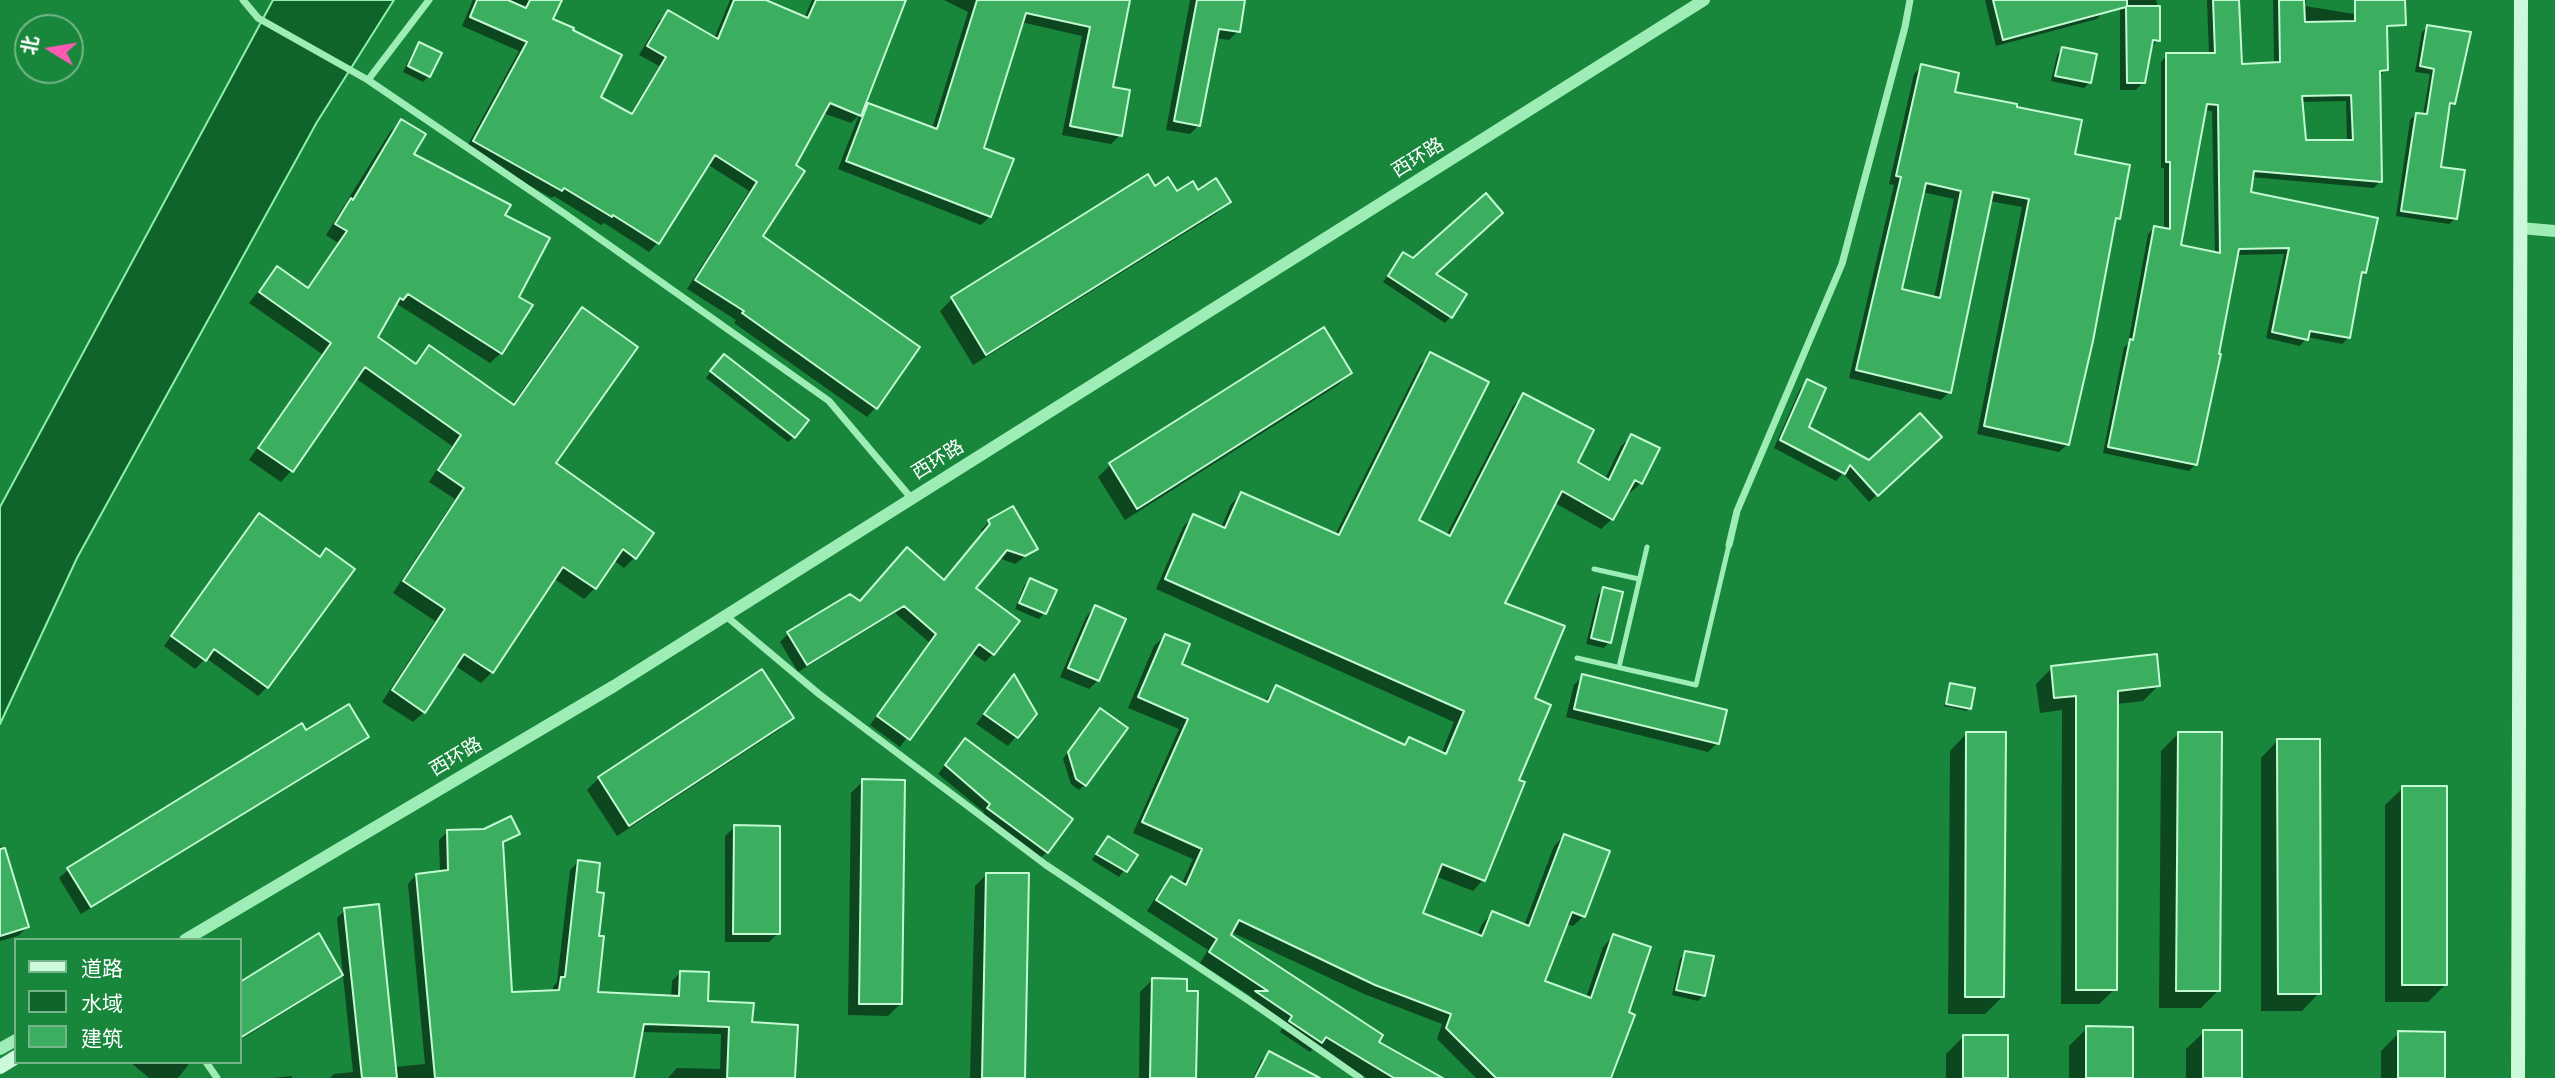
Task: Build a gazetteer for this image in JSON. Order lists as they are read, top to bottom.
{
  "streets": {
    "street": ["西环路"]
  },
  "legend": ["道路", "水域", "建筑"],
  "north": "left"
}
